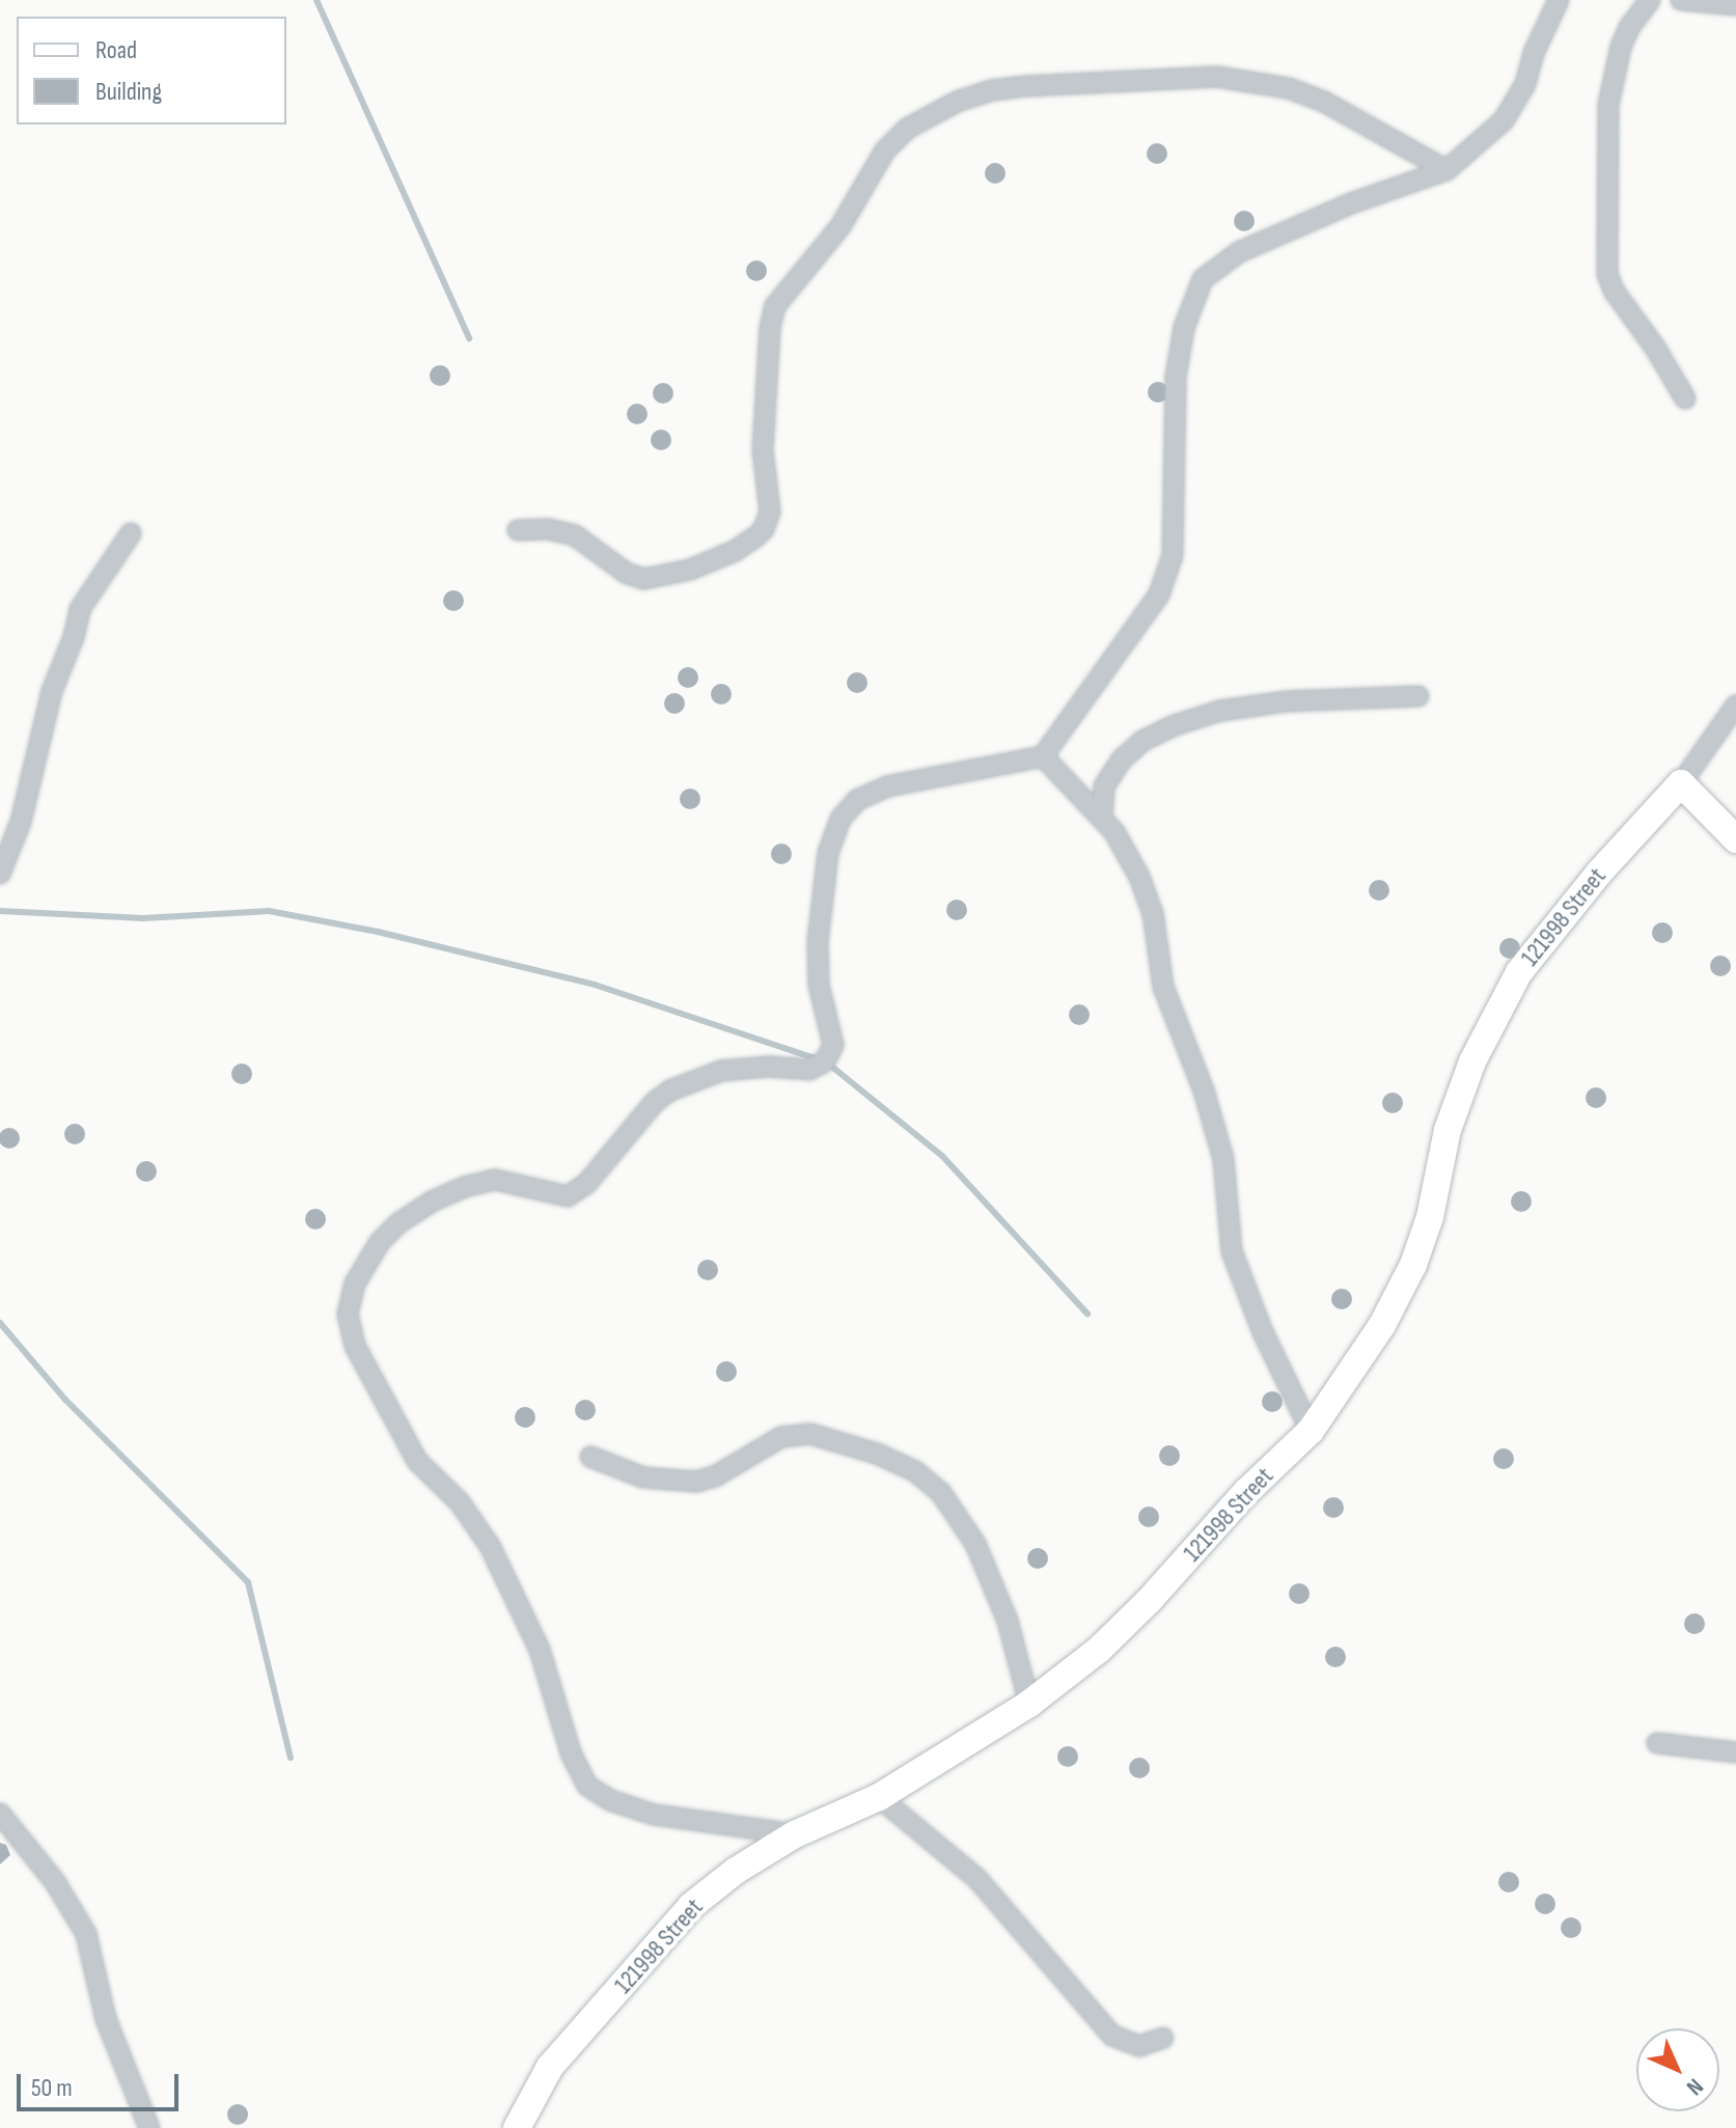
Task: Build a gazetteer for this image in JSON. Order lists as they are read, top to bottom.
{
  "streets": {
    "street": ["121998 Street"]
  },
  "legend": ["Road", "Building"],
  "scale_bar": "50 m",
  "north": "bottom right"
}
